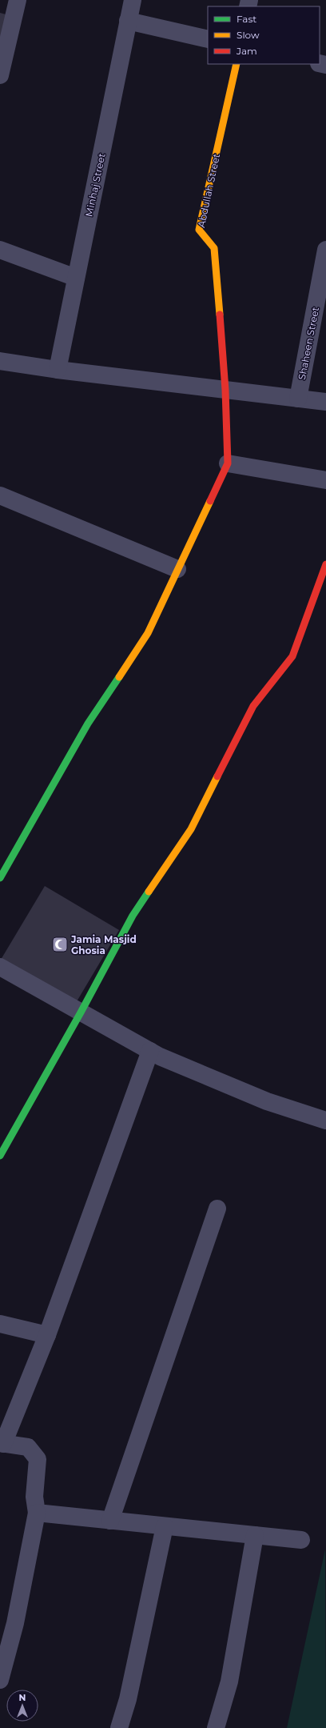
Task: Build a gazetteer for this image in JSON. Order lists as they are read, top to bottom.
{
  "streets": {
    "street": ["Minhaj Street", "Abdullah Street", "Shaheen Street"]
  },
  "places": {
    "mosque": ["Jamia Masjid Ghosia"]
  },
  "legend": ["Fast", "Slow", "Jam"],
  "north": "top"
}
